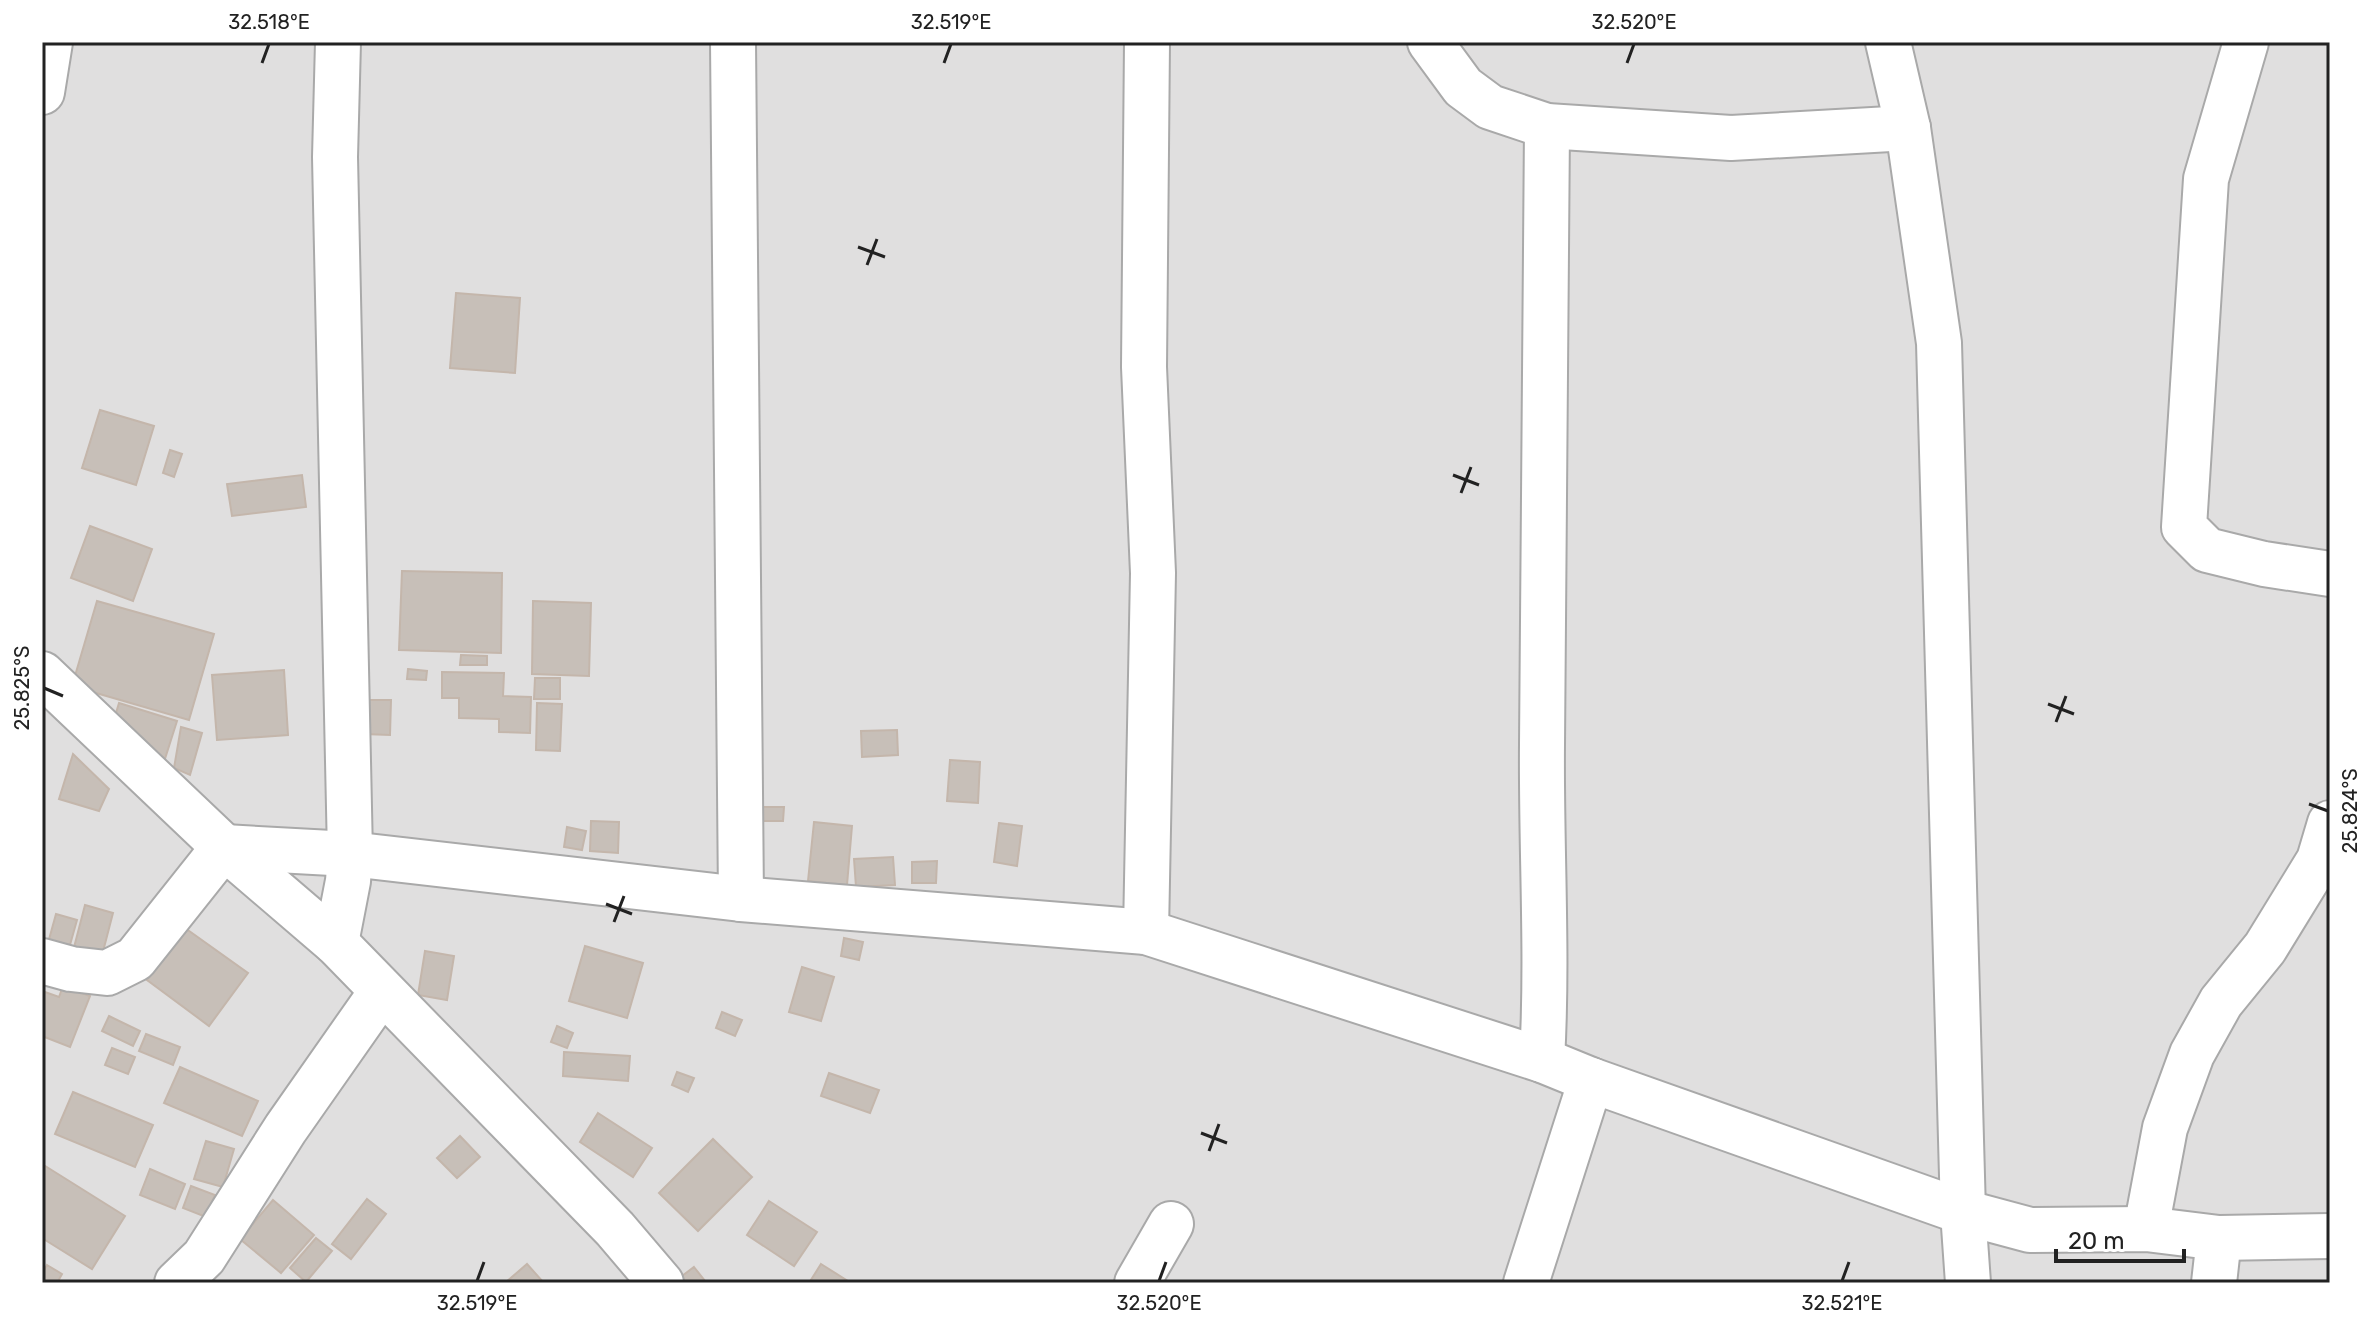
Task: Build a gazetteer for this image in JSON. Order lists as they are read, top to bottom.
{
  "scale_bar": "20 m",
  "coordinates": [
    "32.518°E",
    "32.519°E",
    "32.520°E",
    "25.825°S",
    "25.824°S",
    "32.521°E"
  ]
}
